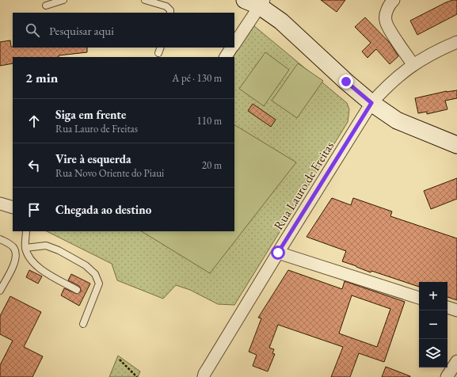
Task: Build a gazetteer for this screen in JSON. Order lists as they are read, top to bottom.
{
  "streets": {
    "street": ["Rua Lauro de Freitas"]
  },
  "page": {
    "search": "Pesquisar aqui",
    "heading": ["2 min", "A pé · 130 m"],
    "list": [
      ["Siga em frente", "Rua Lauro de Freitas", "110 m"],
      ["Vire à esquerda", "Rua Novo Oriente do Piaui", "20 m"],
      "Chegada ao destino"
    ],
    "map_buttons": ["+", "−"]
  }
}
